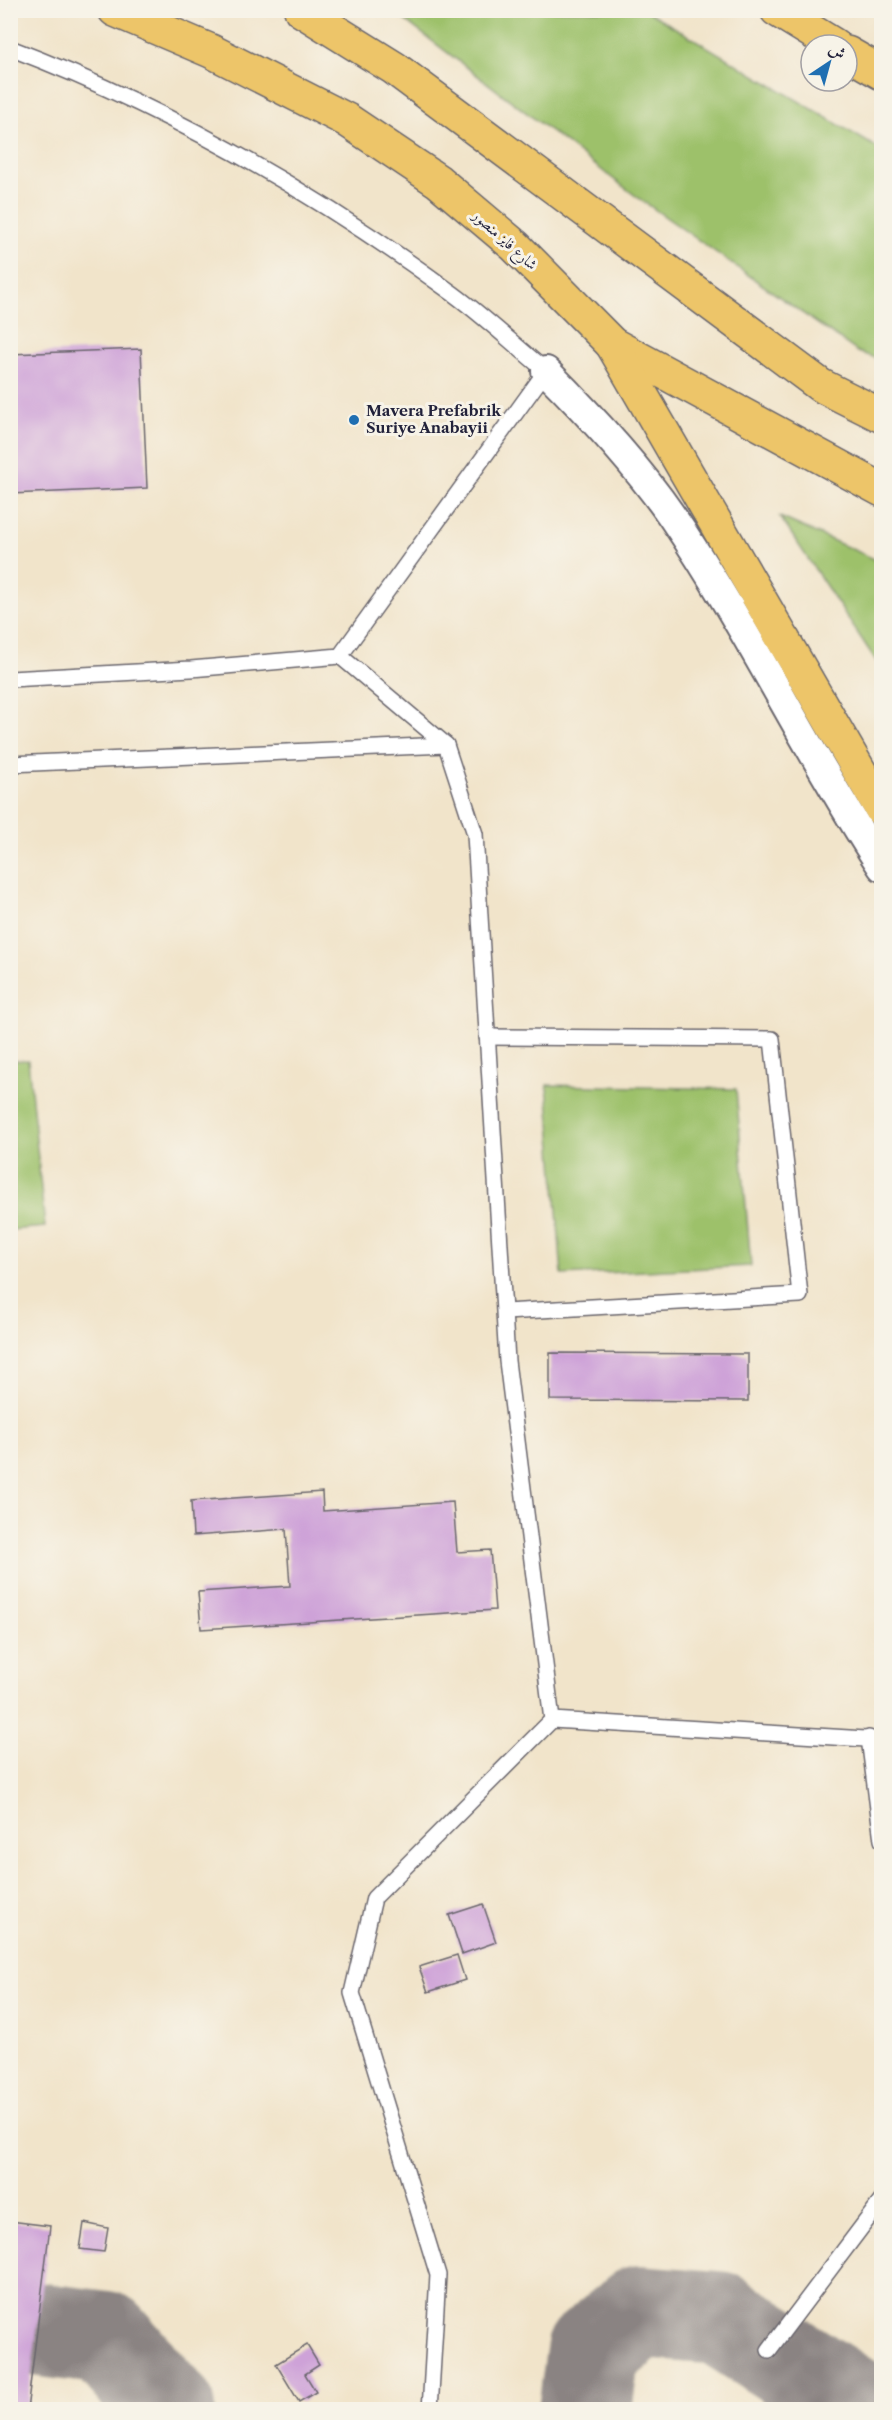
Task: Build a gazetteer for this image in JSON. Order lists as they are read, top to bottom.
{
  "streets": {
    "highway": ["شارع فايز منصور"]
  },
  "places": ["Mavera Prefabrik Suriye Anabayii"],
  "north": "top right"
}
